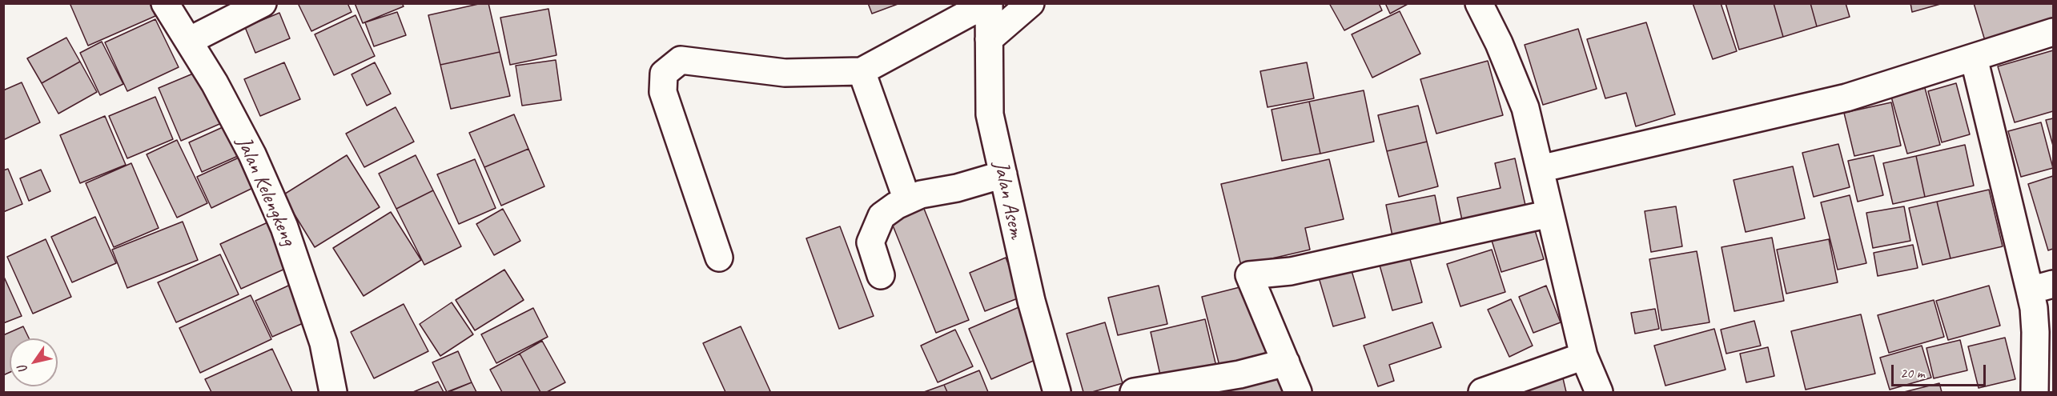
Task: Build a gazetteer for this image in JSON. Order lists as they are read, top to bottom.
{
  "streets": {
    "street": ["Jalan Kelengkeng", "Jalan Asem"]
  },
  "scale_bar": "20 m",
  "north": "bottom left"
}
